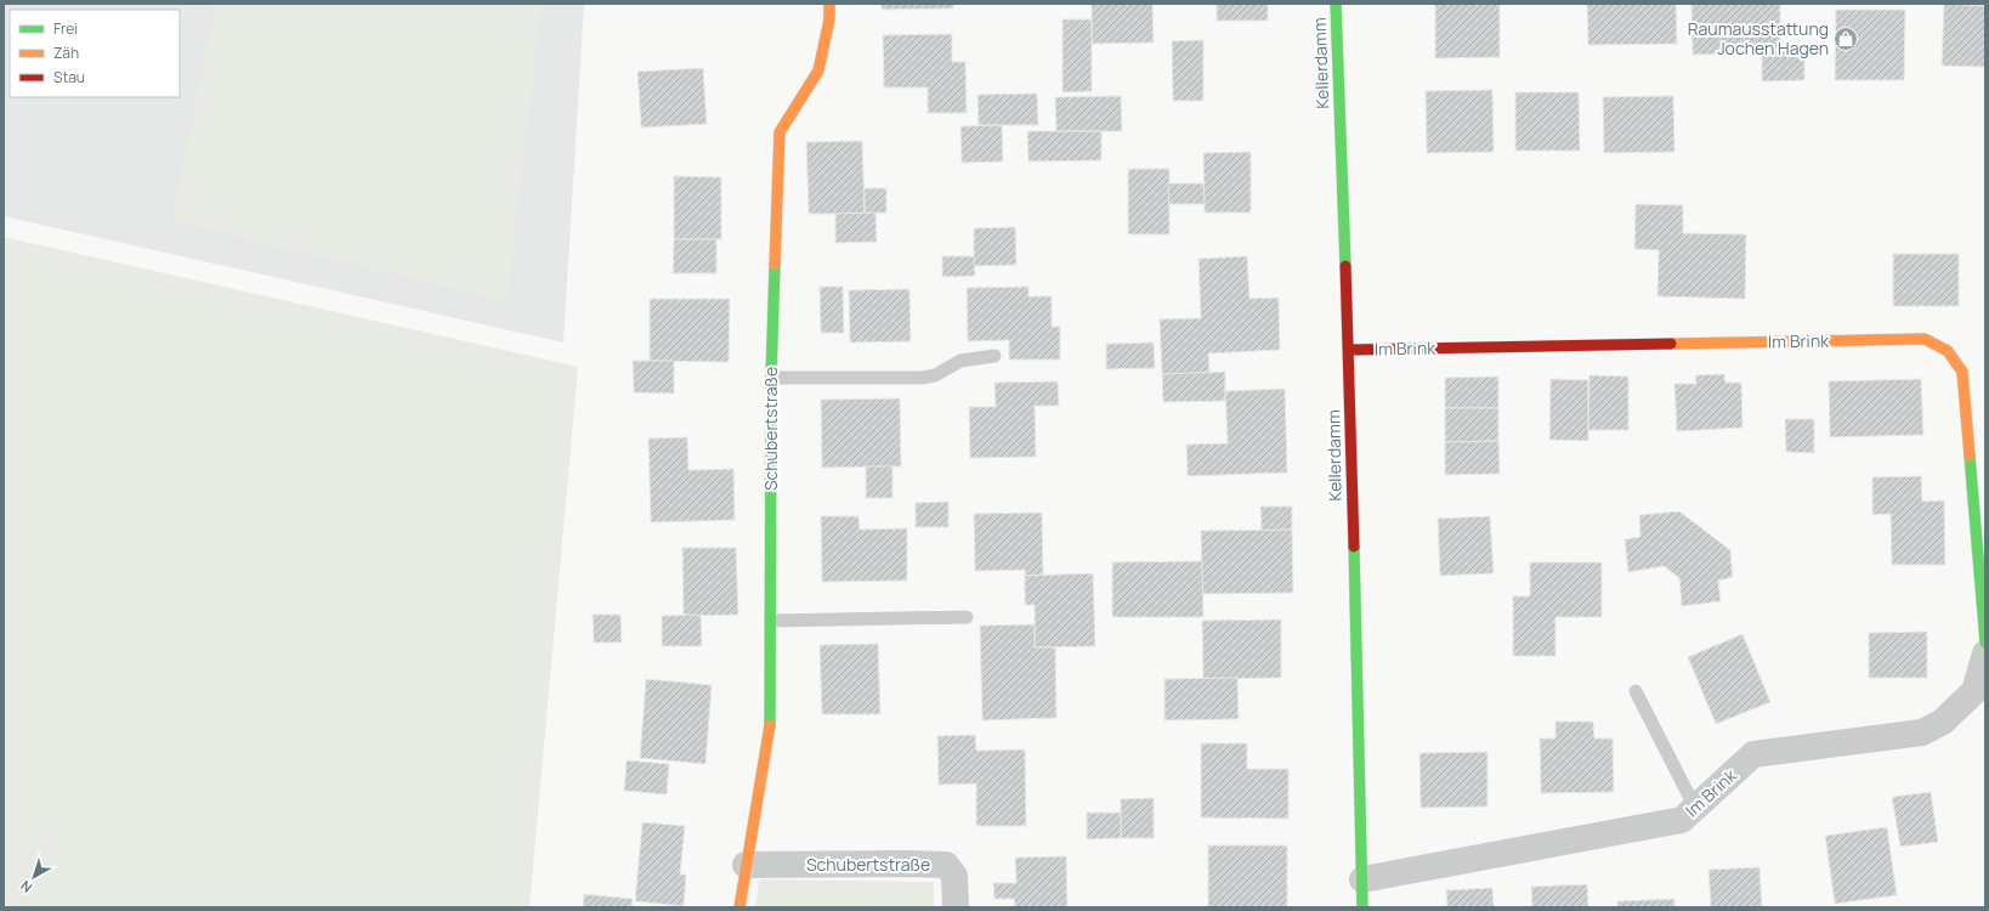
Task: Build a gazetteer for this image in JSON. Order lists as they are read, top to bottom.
{
  "streets": {
    "street": ["Kellerdamm", "Im Brink", "Schubertstraße"]
  },
  "crossings": [
    ["Kellerdamm", "Im Brink"]
  ],
  "places": {
    "shop": ["Raumausstattung Jochen Hagen"]
  },
  "legend": ["Frei", "Zäh", "Stau"],
  "north": "bottom left"
}
